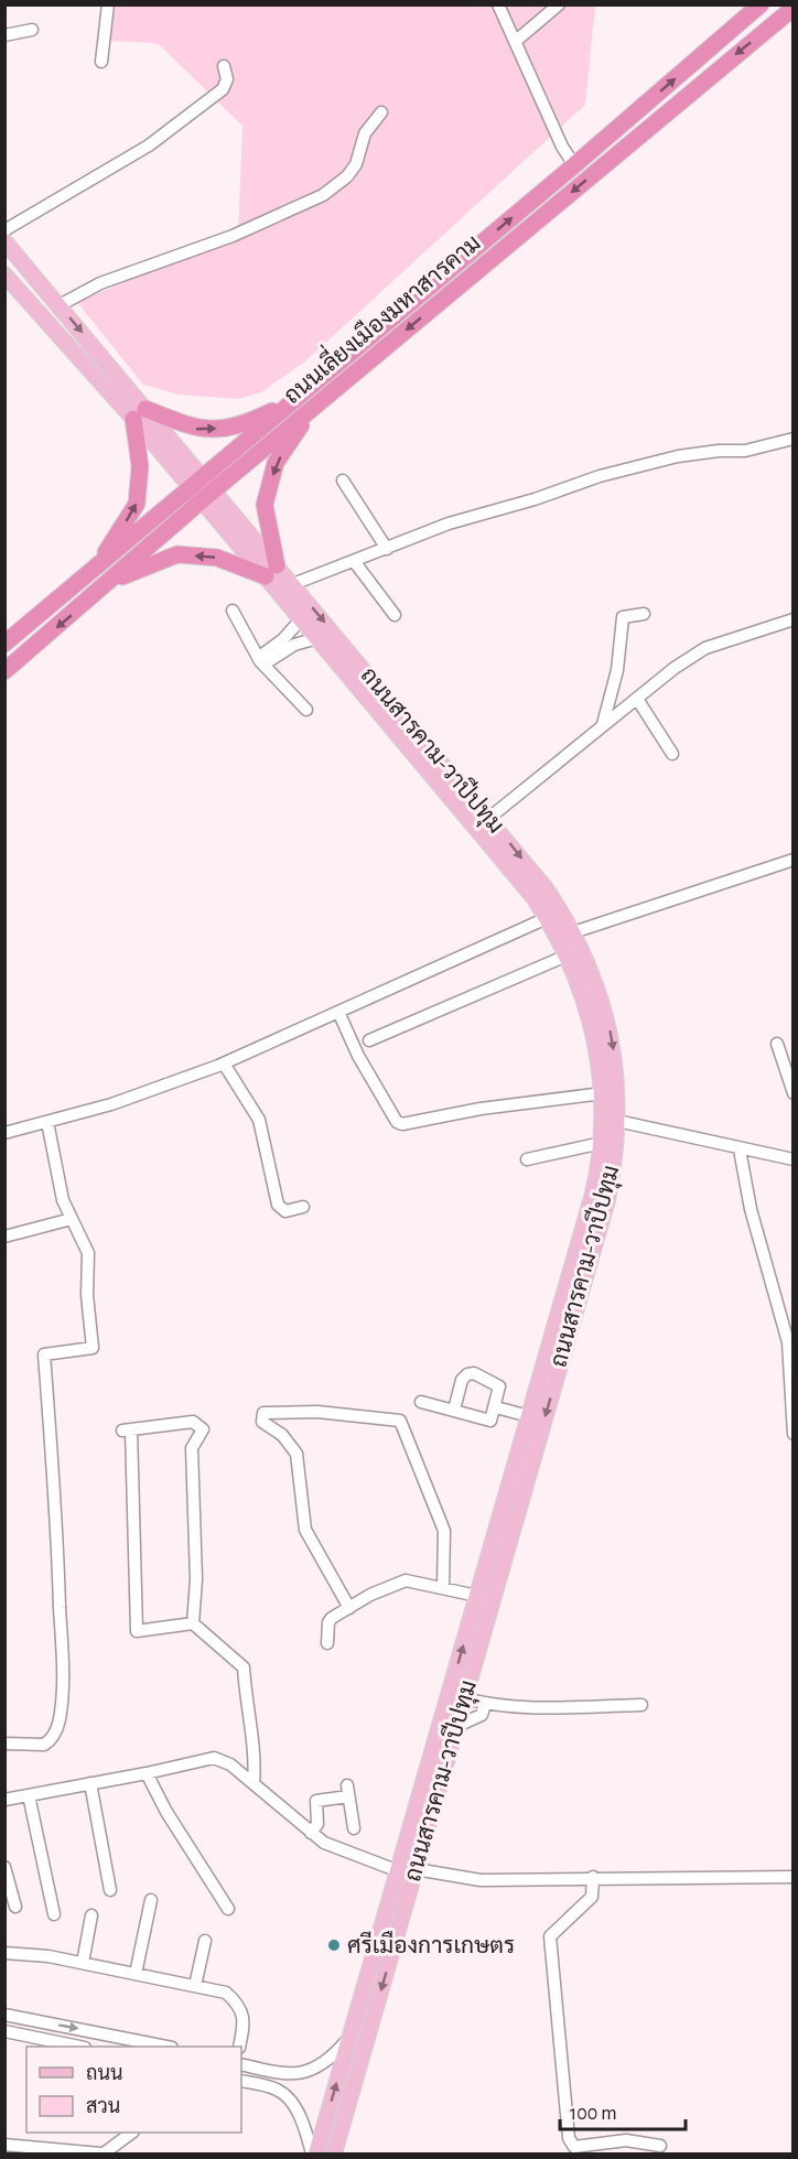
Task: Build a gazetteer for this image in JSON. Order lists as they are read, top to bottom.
{
  "streets": {
    "highway": ["ถนนเลี่ยงเมืองมหาสารคาม"],
    "main road": ["ถนนสารคาม-วาปีปทุม"]
  },
  "crossings": [
    ["ถนนเลี่ยงเมืองมหาสารคาม", "ถนนสารคาม-วาปีปทุม"]
  ],
  "places": ["ศรีเมืองการเกษตร"],
  "legend": ["ถนน", "สวน"],
  "scale_bar": "100 m"
}
